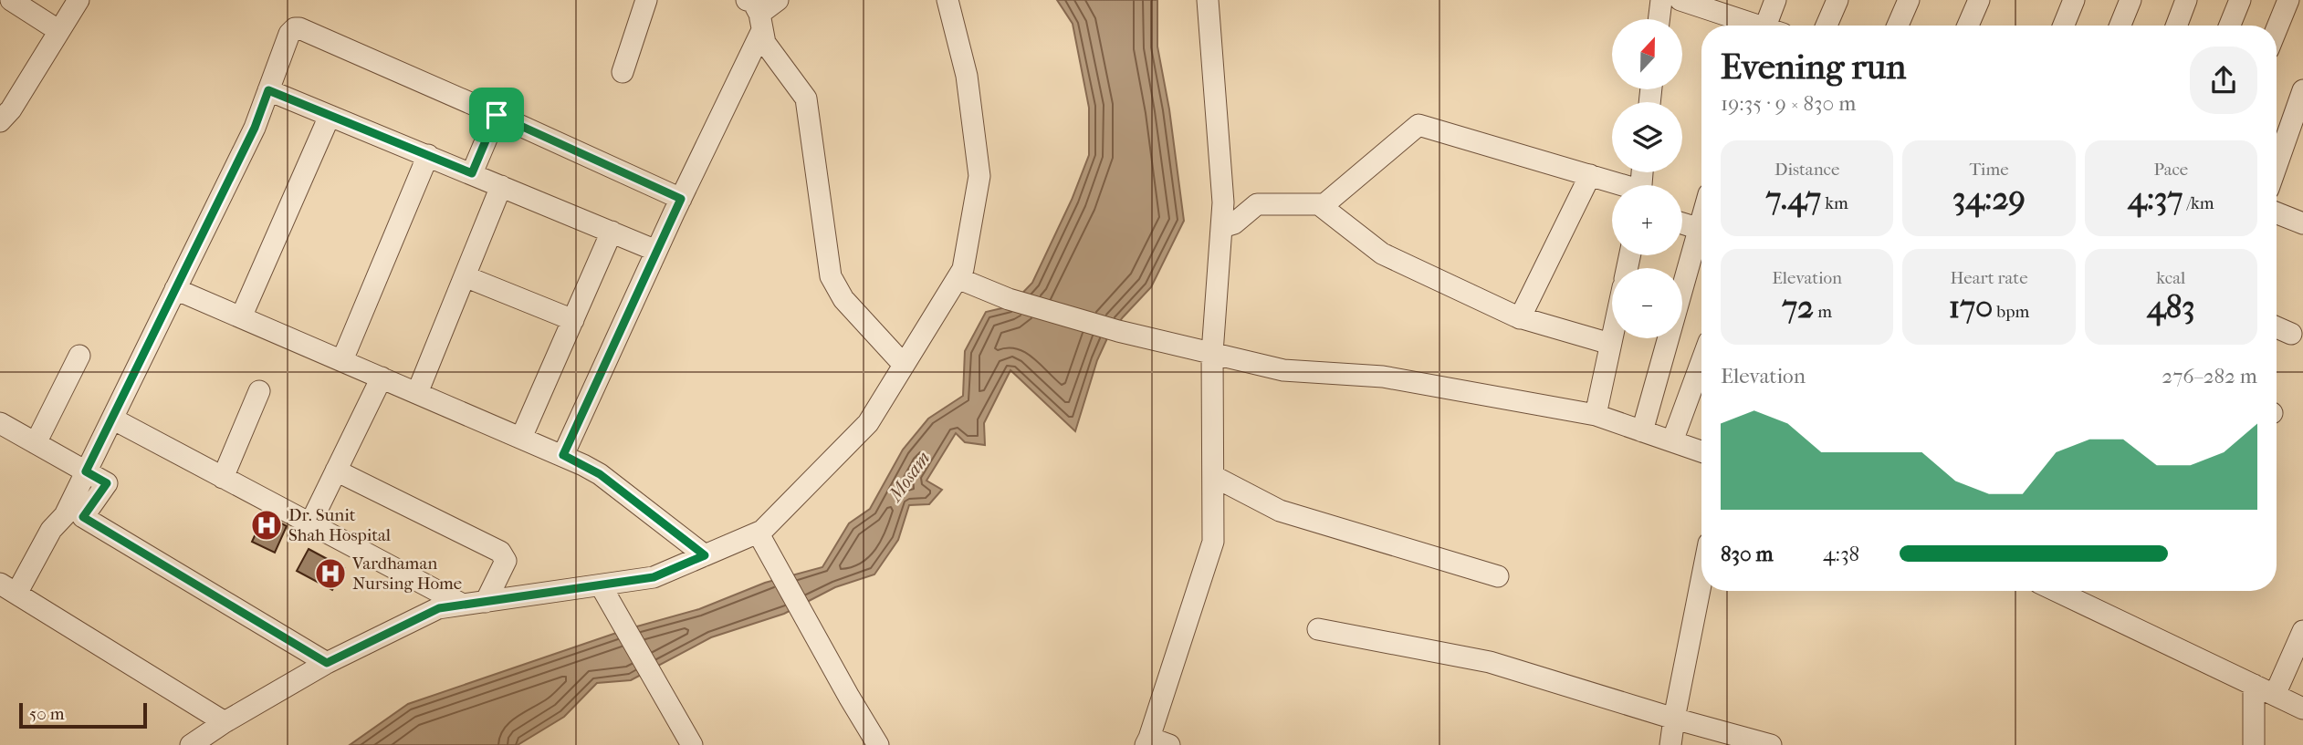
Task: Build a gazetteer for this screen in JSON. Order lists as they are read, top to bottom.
{
  "water": ["Mosam"],
  "places": {
    "hospital": ["Dr. Sunit Shah Hospital", "Vardhaman Nursing Home"]
  },
  "scale_bar": "50 m",
  "north": "top",
  "page": {
    "map_buttons": ["+", "−"],
    "heading": ["Evening run", "19:35 · 9 × 830 m"],
    "stats": [
      ["Distance", "7.47 km"],
      ["Time", "34:29"],
      ["Pace", "4:37 /km"],
      ["Elevation", "72 m"],
      ["Heart rate", "170 bpm"],
      ["kcal", "483"]
    ],
    "chart": ["Elevation", "276–282 m"],
    "list": [
      {
        "name": "830 m",
        "note": "4:38"
      }
    ],
    "scale": "50 m"
  }
}
